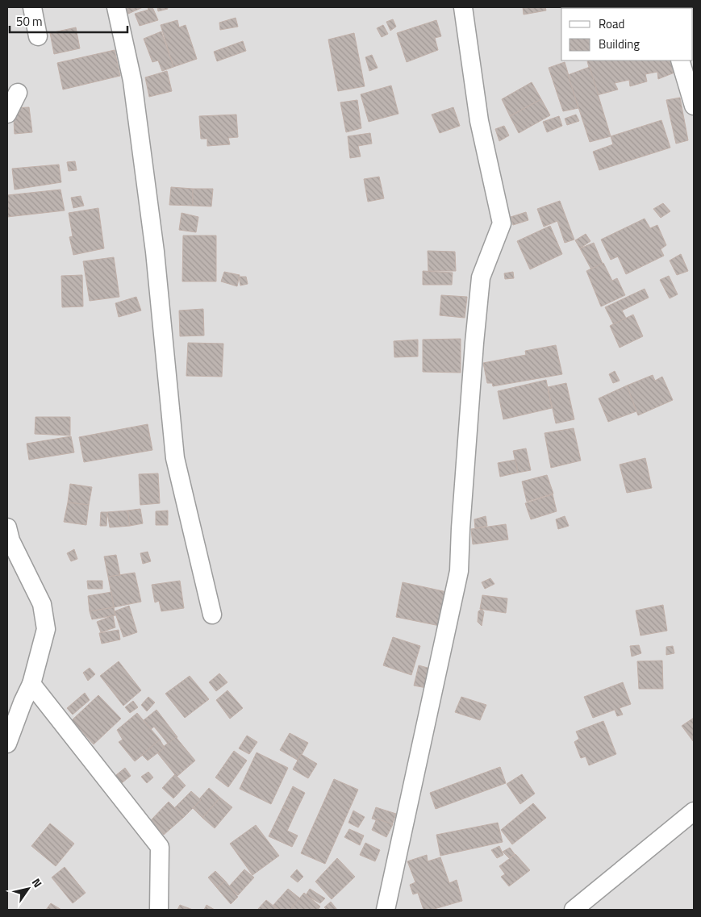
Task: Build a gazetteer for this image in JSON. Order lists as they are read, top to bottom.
{
  "legend": ["Road", "Building"],
  "scale_bar": "50 m",
  "north": "top right"
}
